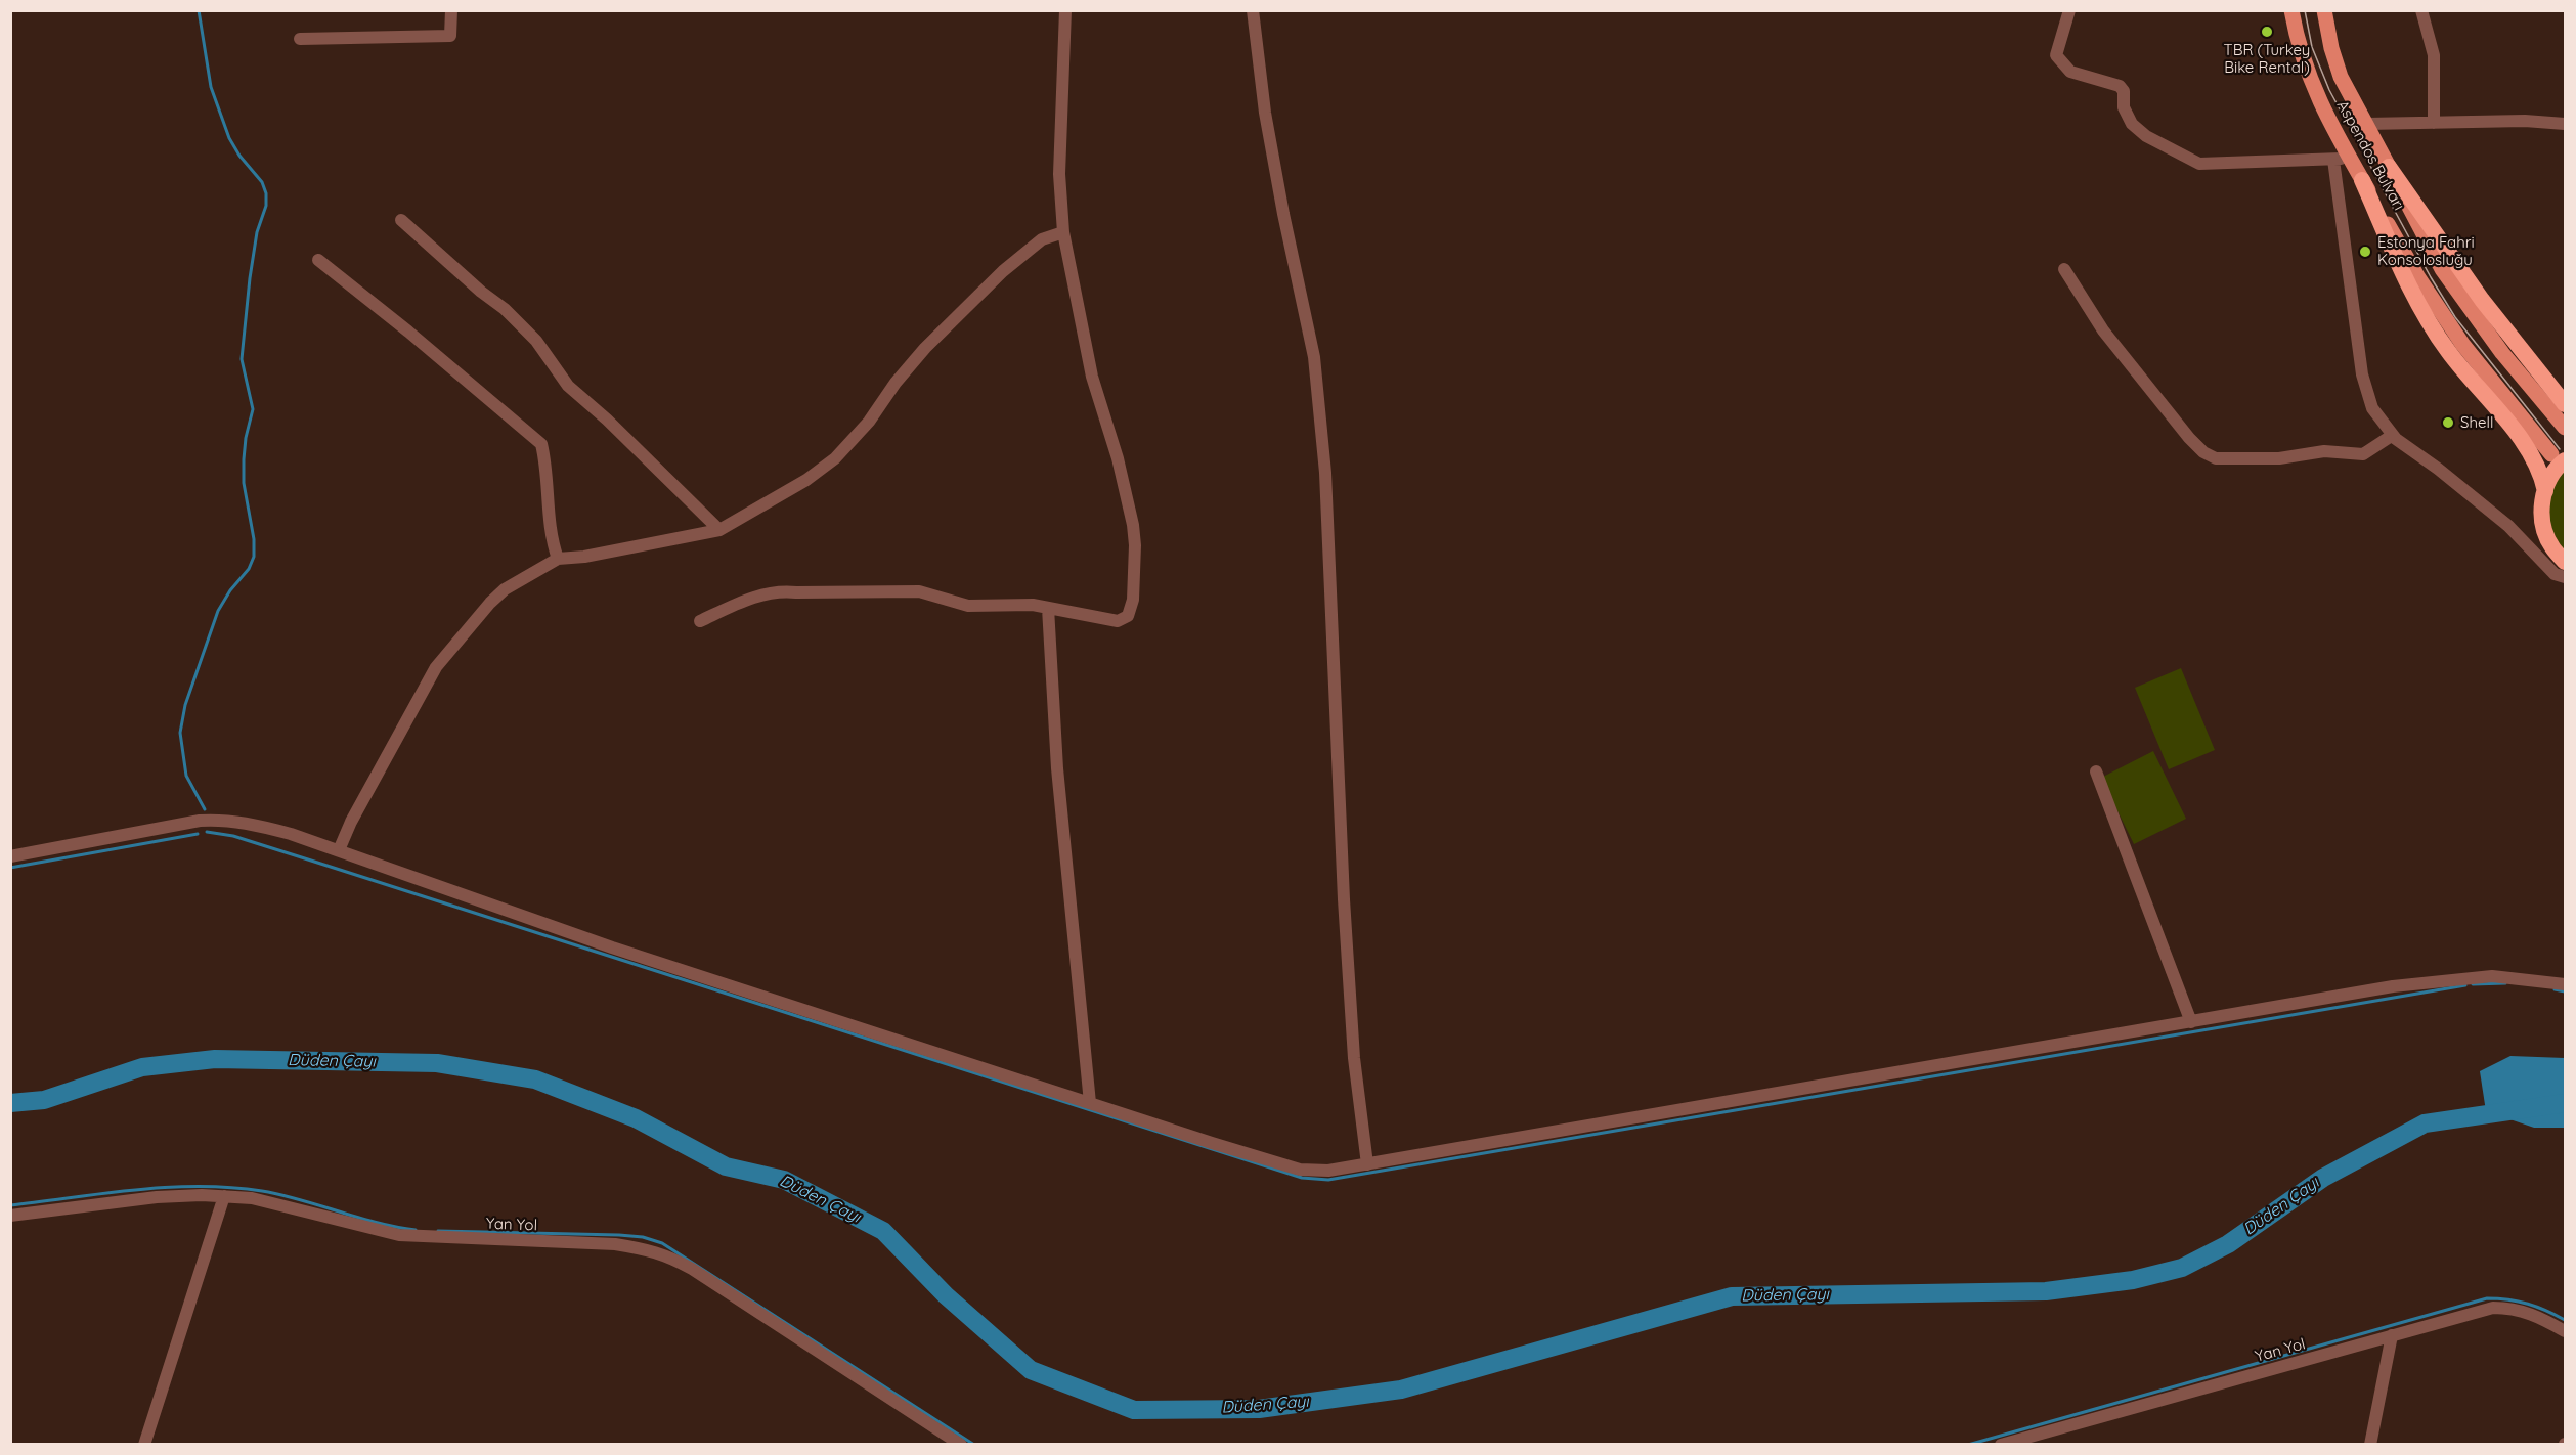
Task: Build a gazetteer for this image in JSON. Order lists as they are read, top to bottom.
{
  "streets": {
    "main road": ["Aspendos Bulvarı"],
    "street": ["Yan Yol"]
  },
  "water": ["Düden Çayı"],
  "places": ["TBR (Turkey Bike Rental)", "Estonya Fahri Konsolosluğu", "Shell"]
}
